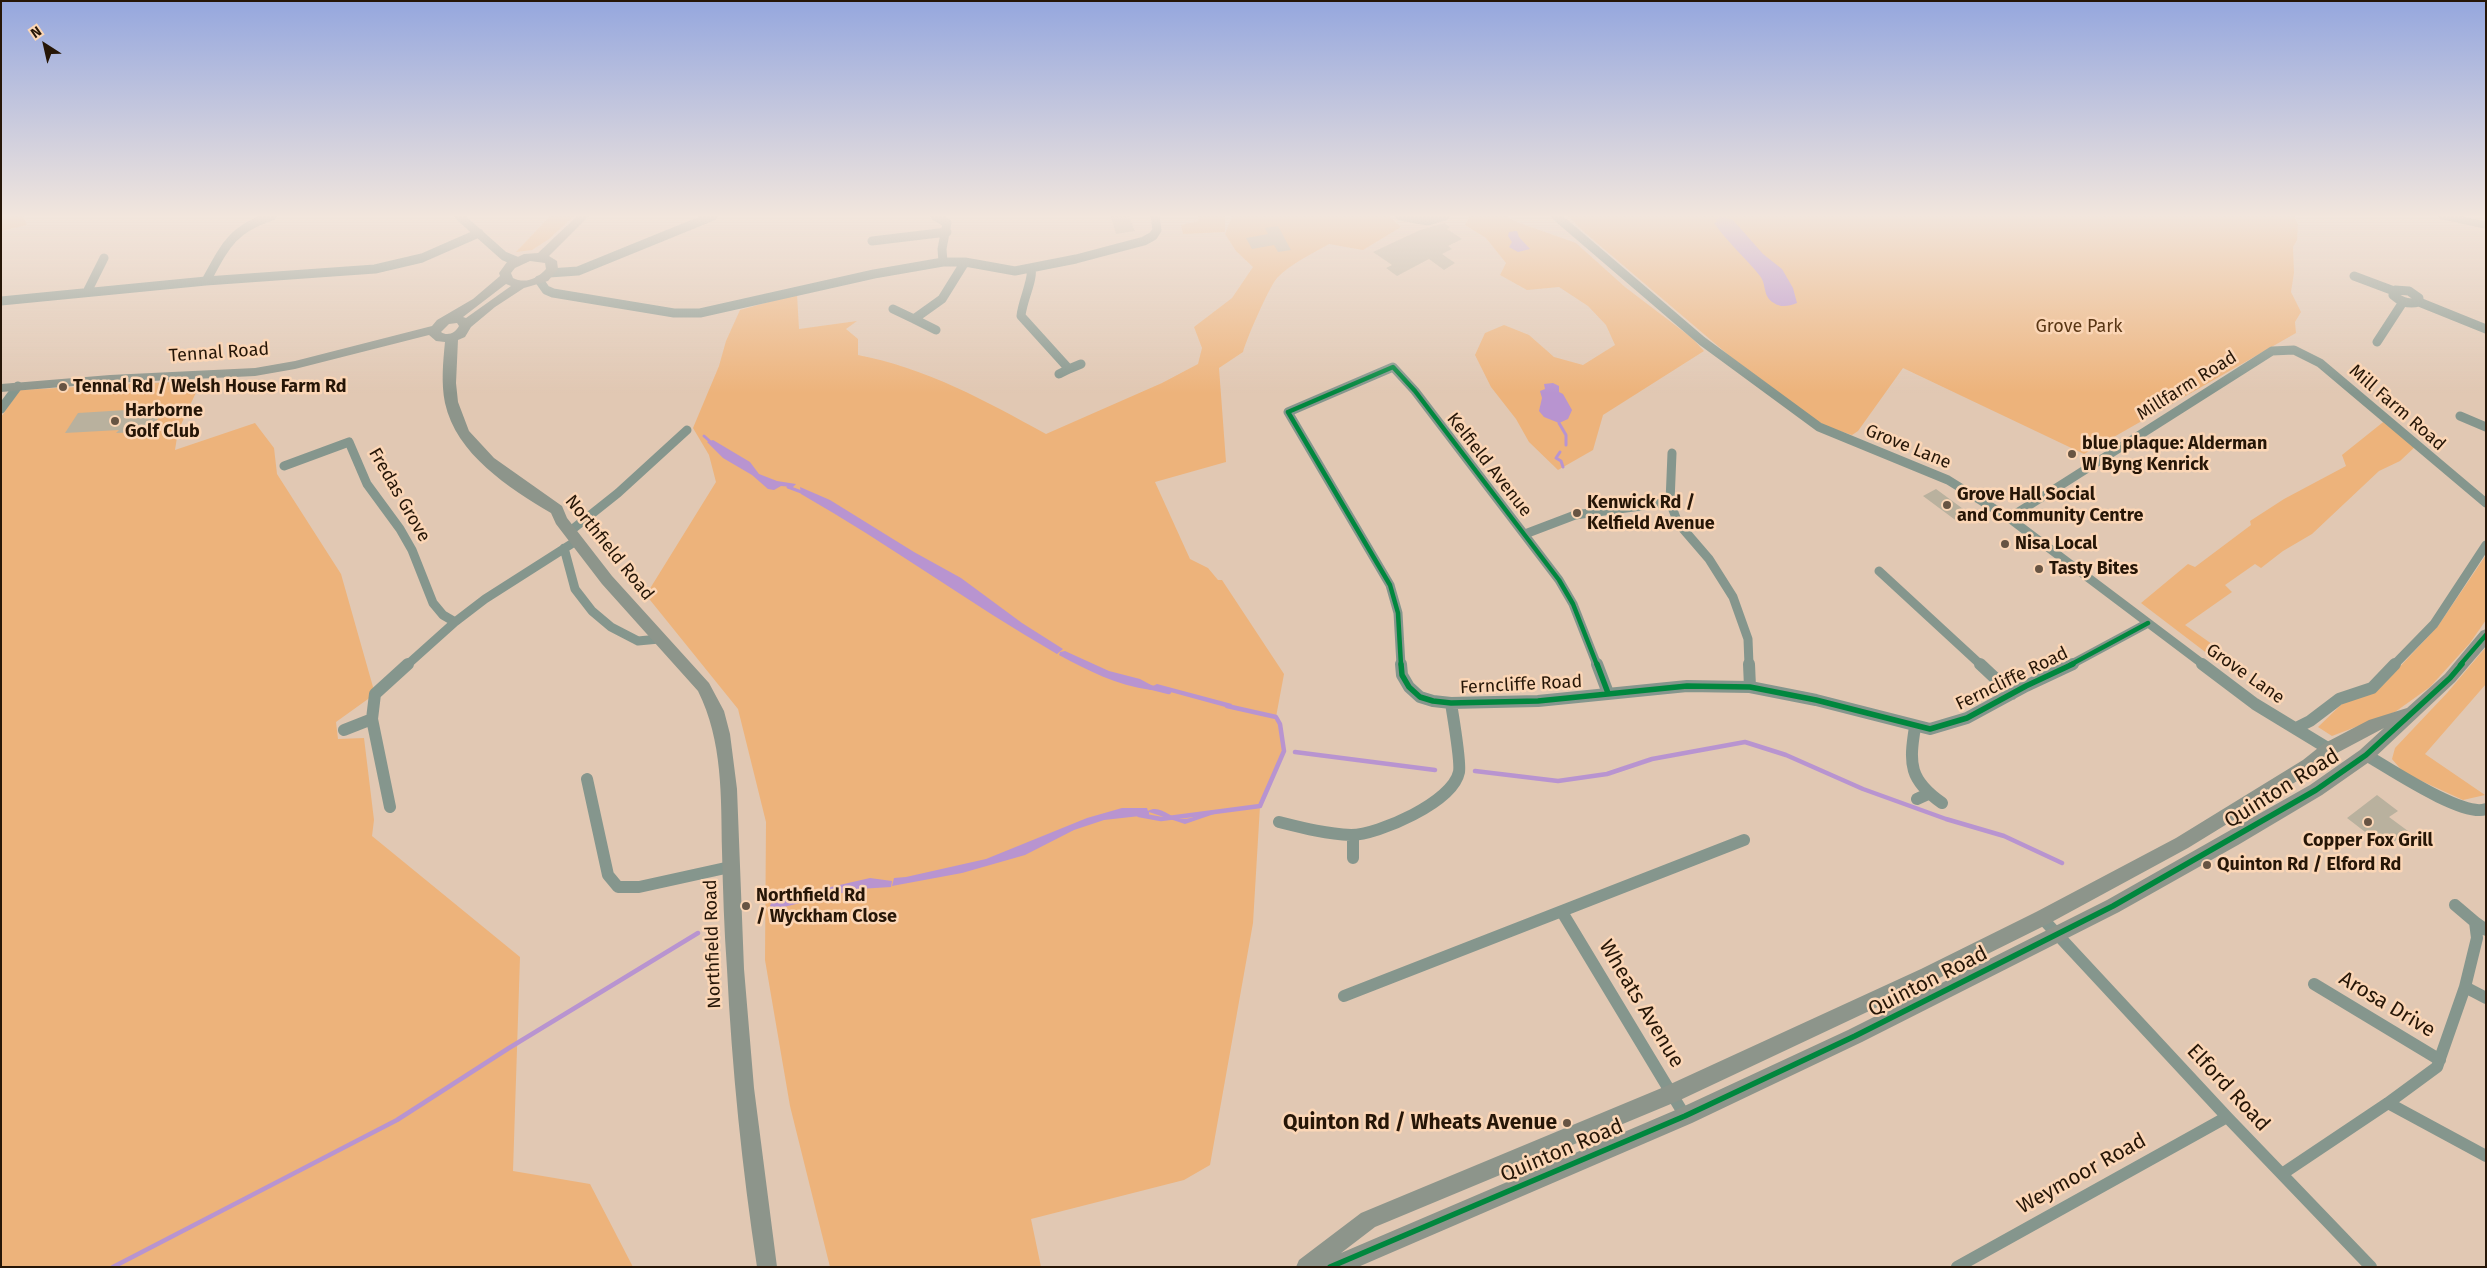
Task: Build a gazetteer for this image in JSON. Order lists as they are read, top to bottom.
{
  "streets": {
    "street": [
      "Tennal Road",
      "Millfarm Road",
      "Mill Farm Road",
      "Grove Lane",
      "Kelfield Avenue",
      "Fredas Grove",
      "Northfield Road",
      "Ferncliffe Road",
      "Quinton Road",
      "Wheats Avenue",
      "Arosa Drive",
      "Elford Road",
      "Weymoor Road"
    ]
  },
  "crossings": [
    ["Millfarm Road", "Mill Farm Road"],
    ["Millfarm Road", "Grove Lane"],
    ["Grove Lane", "Ferncliffe Road"],
    ["Grove Lane", "Quinton Road"],
    ["Kelfield Avenue", "Ferncliffe Road"],
    ["Quinton Road", "Wheats Avenue"],
    ["Quinton Road", "Elford Road"],
    ["Arosa Drive", "Elford Road"],
    ["Elford Road", "Weymoor Road"]
  ],
  "parks": ["Grove Park"],
  "places": [
    "Tennal Rd / Welsh House Farm Rd",
    "Harborne Golf Club",
    "blue plaque: Alderman W Byng Kenrick",
    "Grove Hall Social and Community Centre",
    "Kenwick Rd / Kelfield Avenue",
    "Nisa Local",
    "Tasty Bites",
    "Copper Fox Grill",
    "Quinton Rd / Elford Rd",
    "Northfield Rd / Wyckham Close",
    "Quinton Rd / Wheats Avenue"
  ],
  "north": "top left"
}
